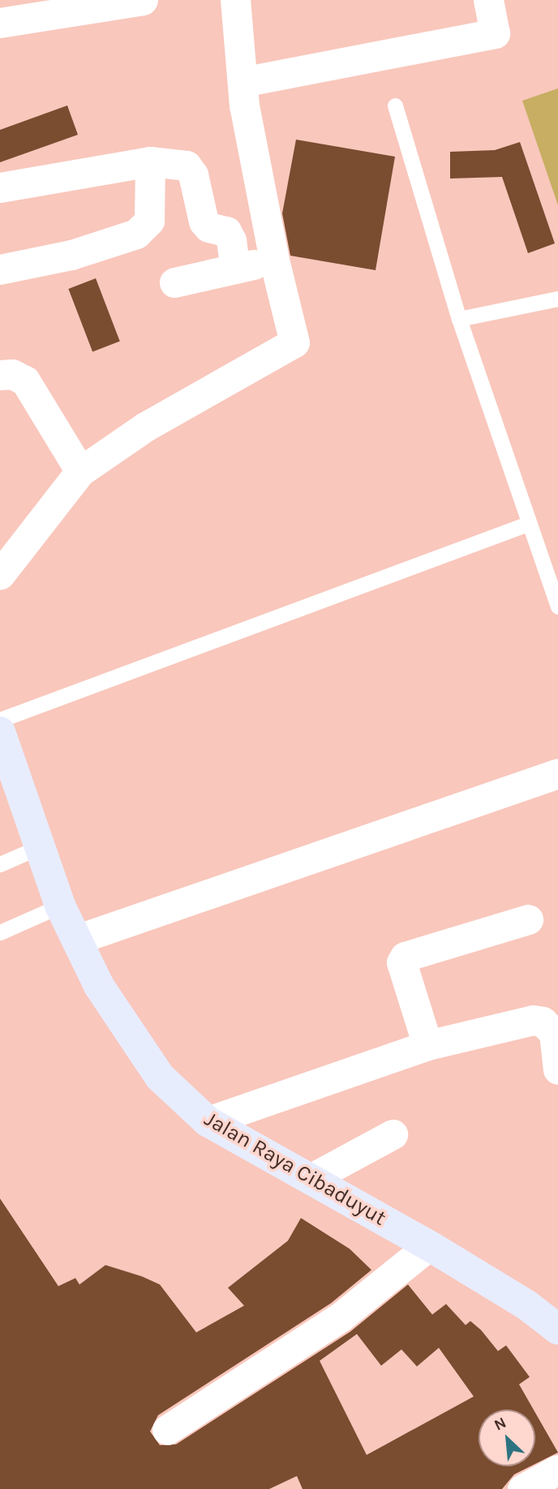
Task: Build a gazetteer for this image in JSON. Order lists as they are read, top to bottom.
{
  "streets": {
    "main road": ["Jalan Raya Cibaduyut"]
  },
  "north": "top left"
}
